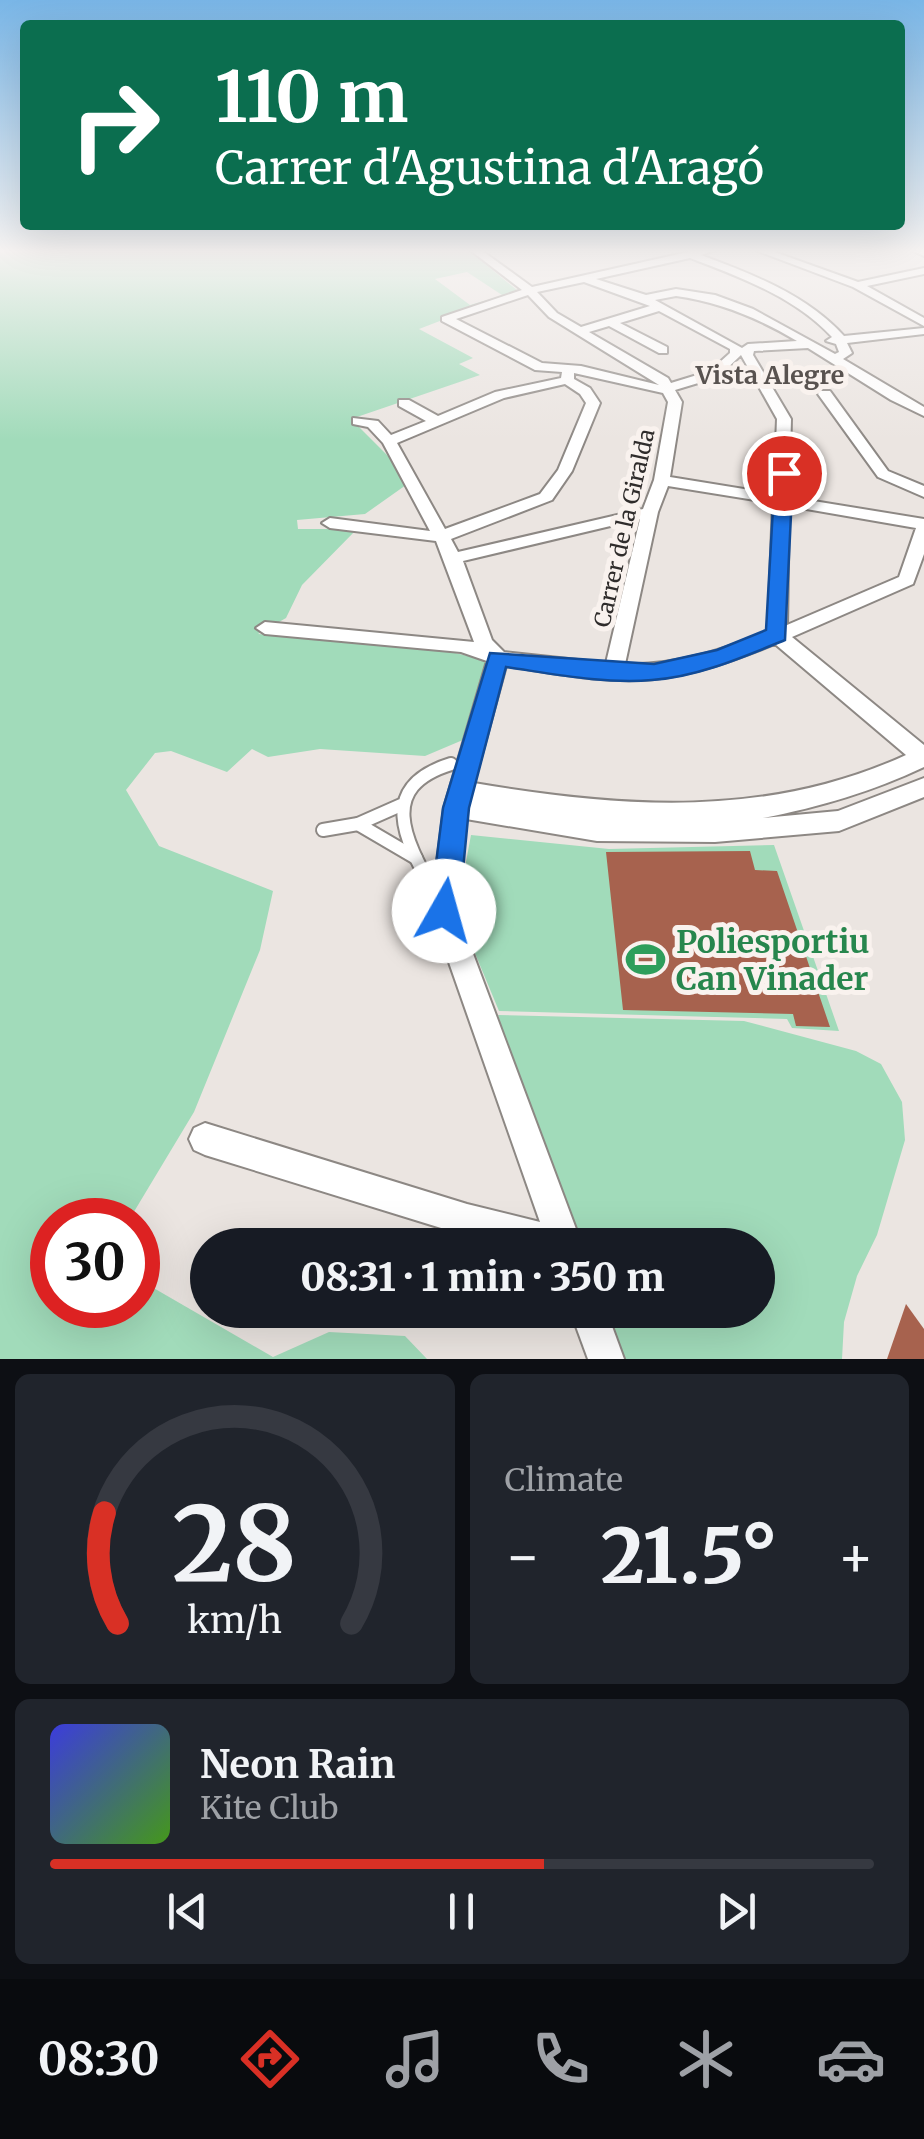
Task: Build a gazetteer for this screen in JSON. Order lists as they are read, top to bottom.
{
  "streets": {
    "street": ["Carrer de la Giralda"]
  },
  "districts": ["Vista Alegre"],
  "places": {
    "sports": ["Poliesportiu Can Vinader"]
  },
  "page": {
    "turn": ["110 m", "Carrer d'Agustina d'Aragó"],
    "limit": "30",
    "trip": "08:31 · 1 min · 350 m",
    "tile": "Climate",
    "heat": ["−", "21.5°", "+"],
    "song": ["Neon Rain", "Kite Club"],
    "tabs": "08:30",
    "gauge": ["28", "km/h"]
  }
}
